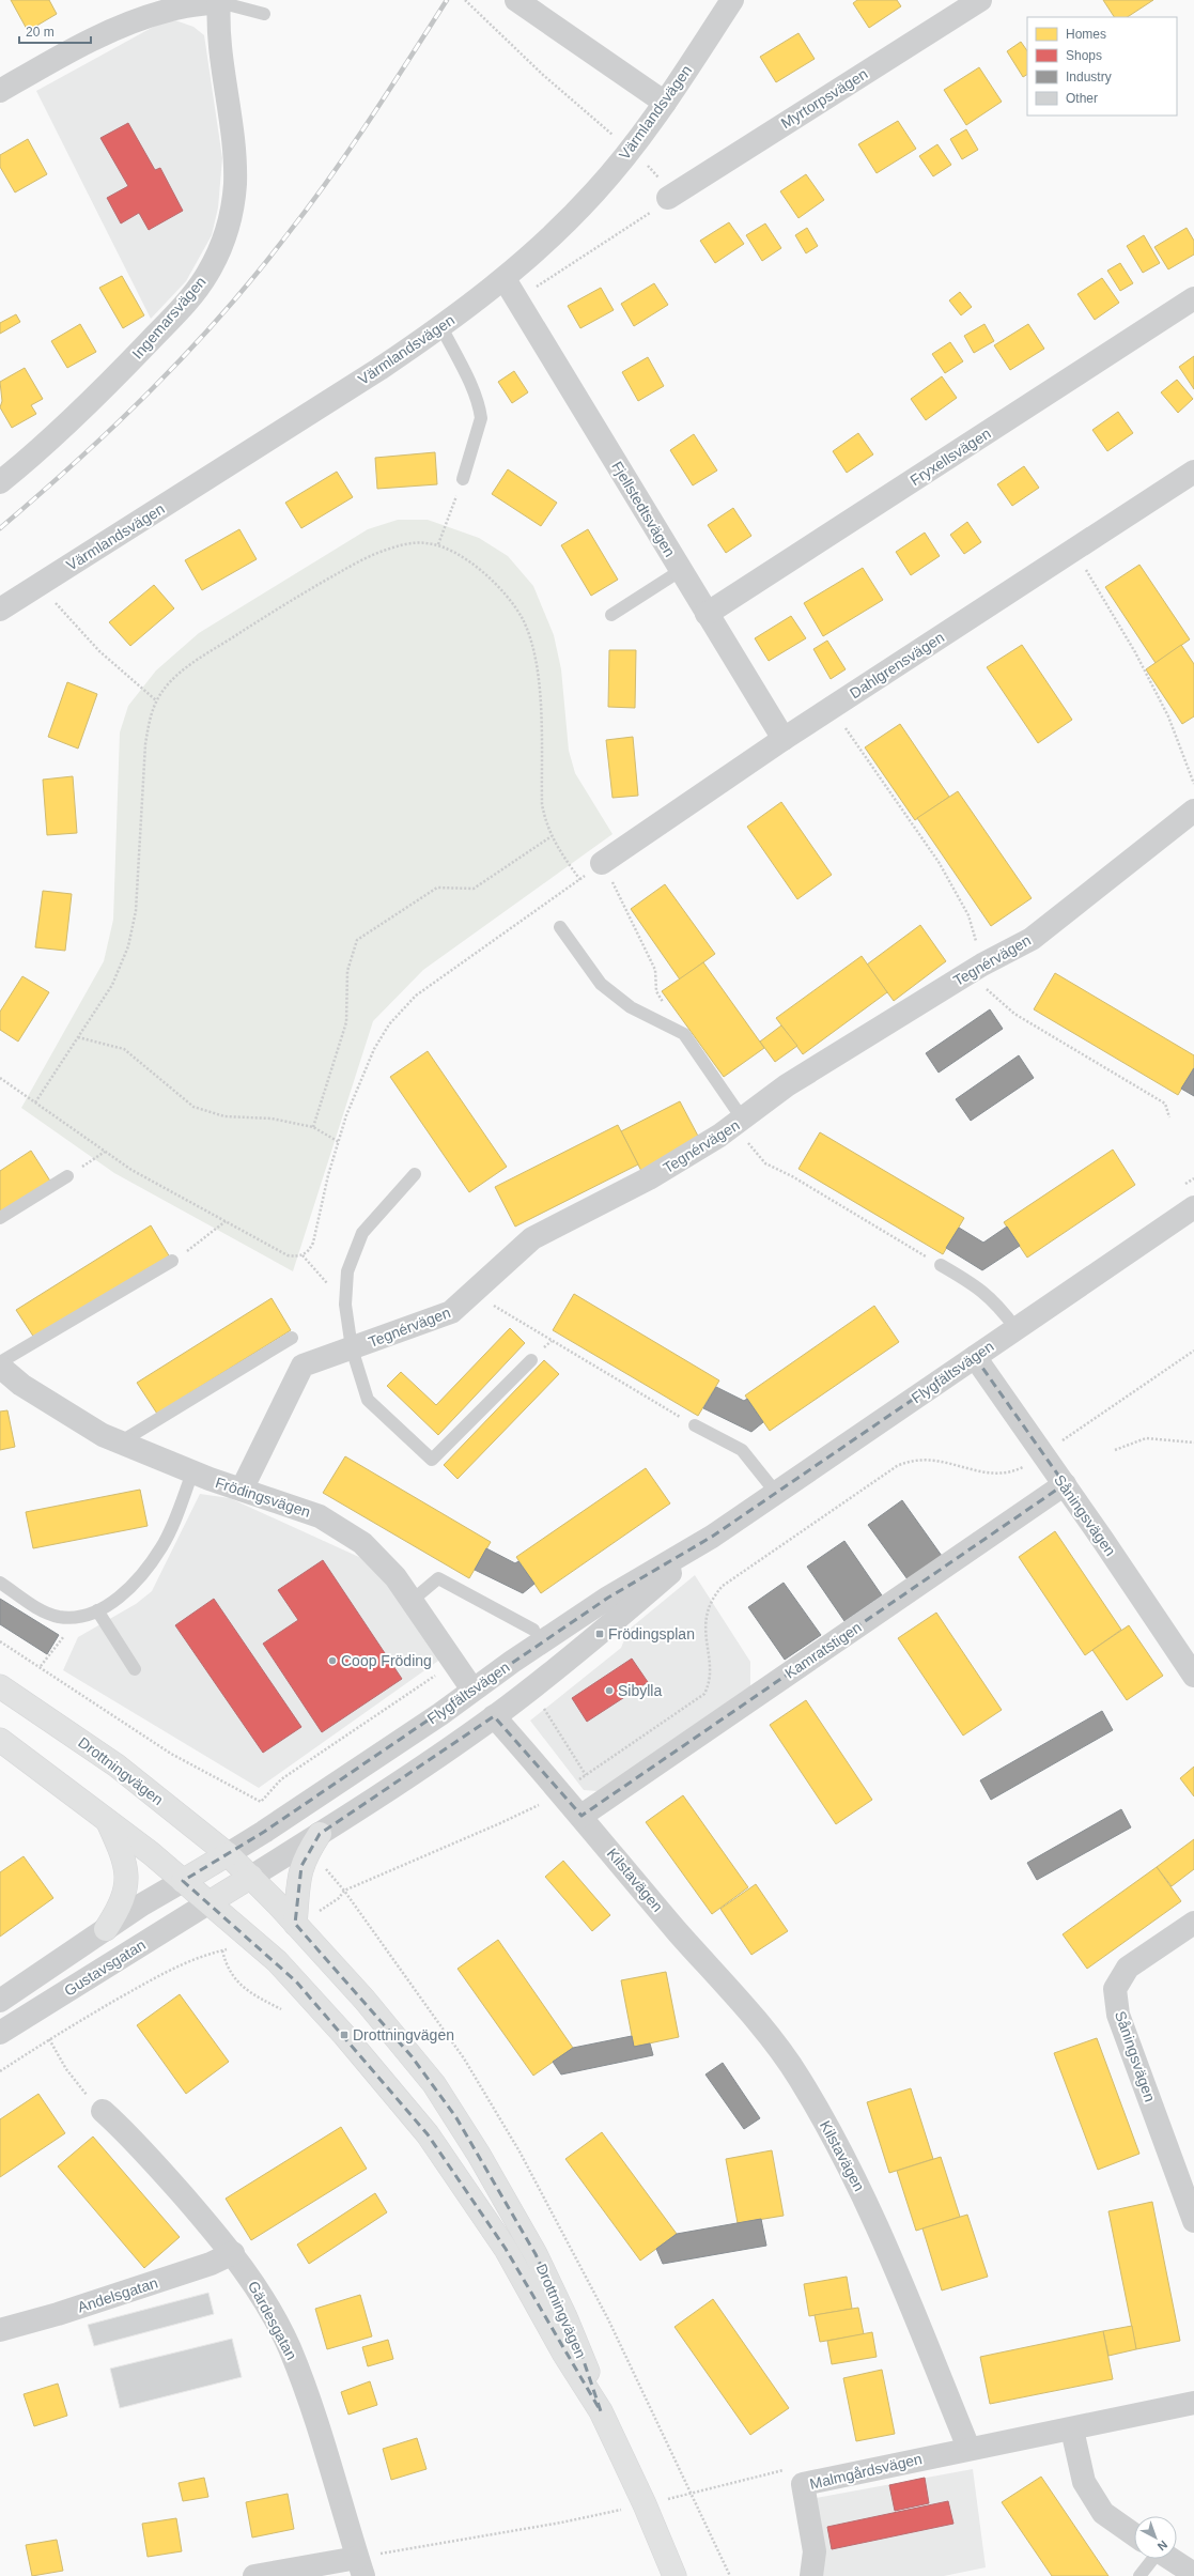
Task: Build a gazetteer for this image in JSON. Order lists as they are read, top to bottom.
{
  "streets": {
    "main road": ["Drottningvägen"],
    "street": [
      "Myrtorpsvägen",
      "Värmlandsvägen",
      "Ingemarsvägen",
      "Fryxellsvägen",
      "Fjellstedtsvägen",
      "Dahlgrensvägen",
      "Tegnérvägen",
      "Flygfältsvägen",
      "Frödingsvägen",
      "Såningsvägen",
      "Kamratstigen",
      "Kilstavägen",
      "Gustavsgatan",
      "Andelsgatan",
      "Gärdesgatan",
      "Malmgårdsvägen"
    ]
  },
  "crossings": [
    ["Värmlandsvägen", "Fjellstedtsvägen"],
    ["Fryxellsvägen", "Fjellstedtsvägen"],
    ["Fjellstedtsvägen", "Dahlgrensvägen"],
    ["Tegnérvägen", "Frödingsvägen"],
    ["Flygfältsvägen", "Frödingsvägen"],
    ["Flygfältsvägen", "Såningsvägen"],
    ["Flygfältsvägen", "Drottningvägen"],
    ["Flygfältsvägen", "Kilstavägen"],
    ["Frödingsvägen", "Kilstavägen"],
    ["Såningsvägen", "Kamratstigen"],
    ["Kamratstigen", "Kilstavägen"],
    ["Drottningvägen", "Gustavsgatan"],
    ["Kilstavägen", "Malmgårdsvägen"],
    ["Andelsgatan", "Gärdesgatan"]
  ],
  "places": {
    "transit": ["Frödingsplan", "Drottningvägen"],
    "other": ["Coop Fröding", "Sibylla"]
  },
  "legend": [
    "Homes",
    "Shops",
    "Industry",
    "Other"
  ],
  "scale_bar": "20 m",
  "north": "bottom right"
}
